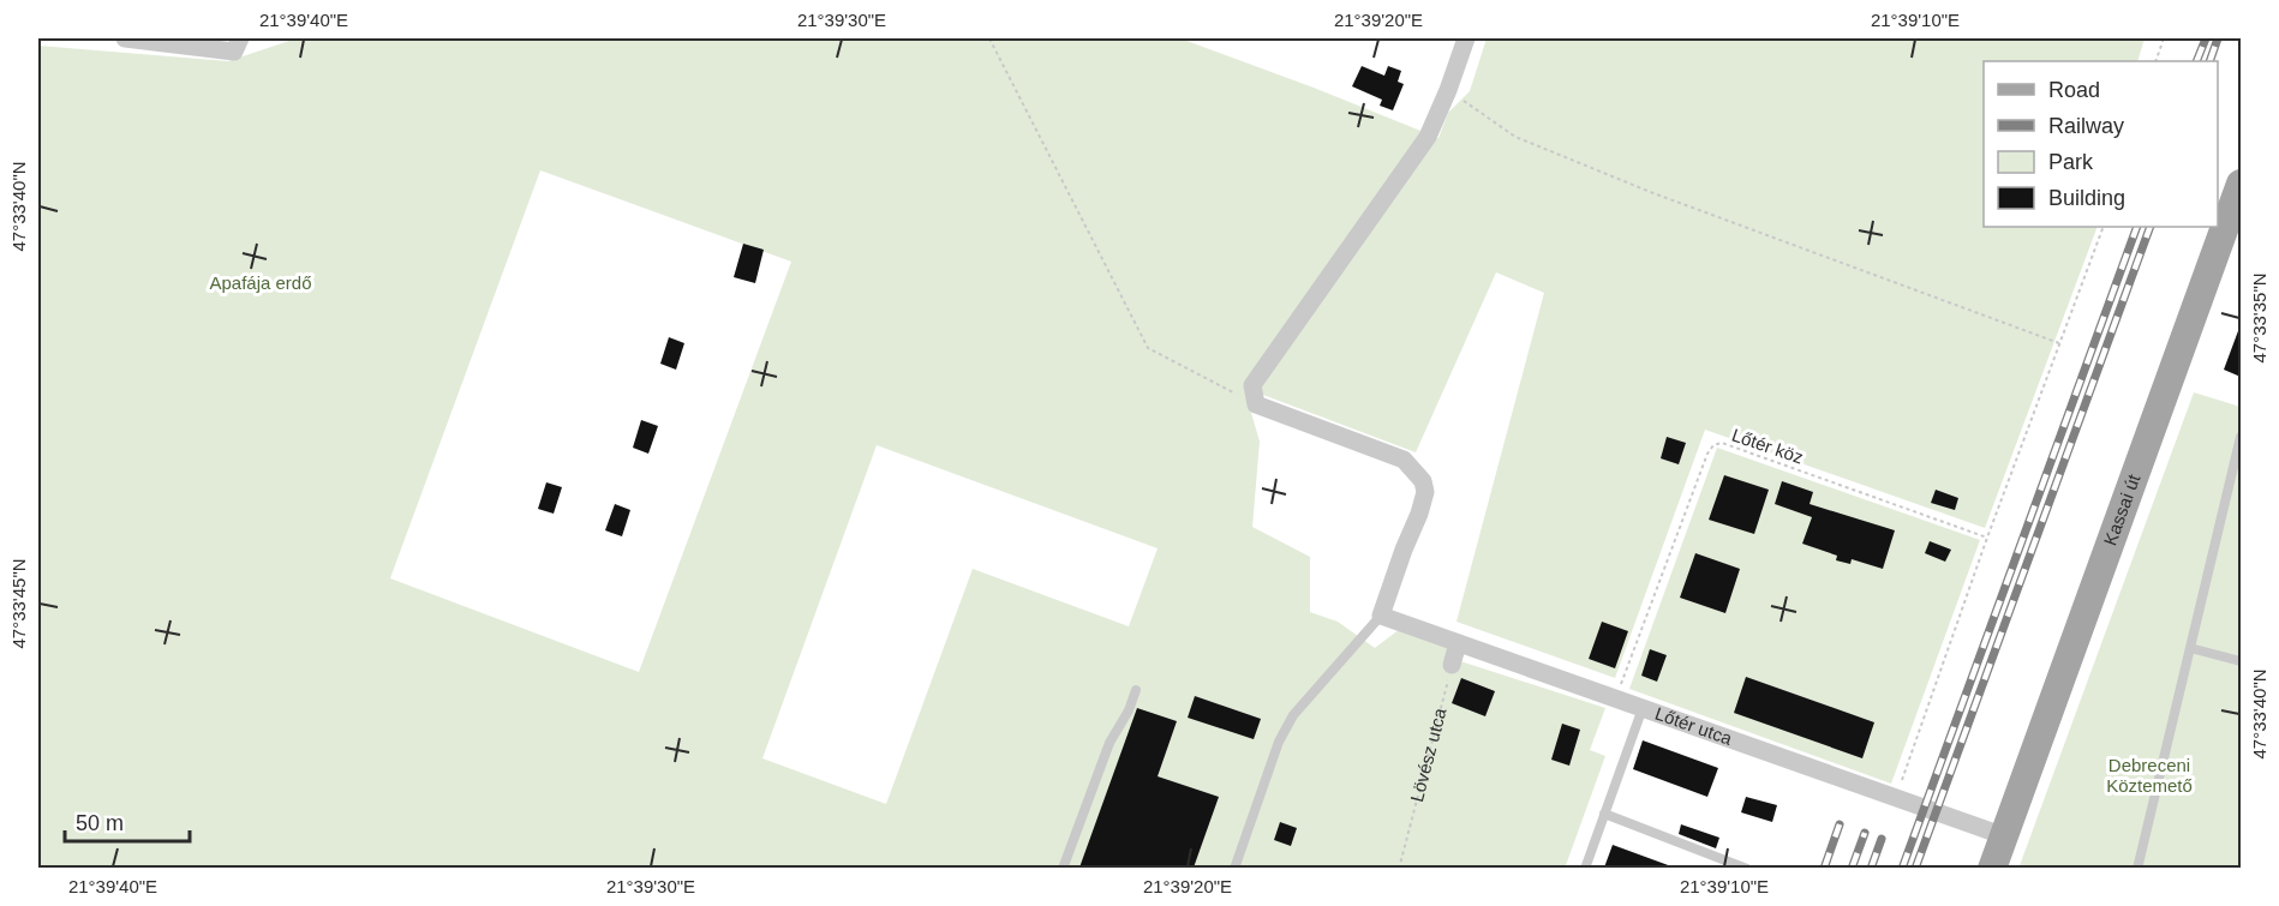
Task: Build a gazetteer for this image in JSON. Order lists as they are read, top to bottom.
{
  "streets": {
    "main road": ["Kassai út"],
    "street": ["Lőtér utca"],
    "path": ["Lőtér köz", "Lövész utca"]
  },
  "crossings": [
    ["Lőtér köz", "Lőtér utca"],
    ["Kassai út", "Lőtér utca"]
  ],
  "parks": ["Apafája erdő", "Debreceni Köztemető"],
  "legend": [
    "Road",
    "Railway",
    "Park",
    "Building"
  ],
  "scale_bar": "50 m",
  "coordinates": [
    "21°39'40\"E",
    "21°39'30\"E",
    "21°39'20\"E",
    "21°39'10\"E",
    "47°33'40\"N",
    "47°33'35\"N",
    "47°33'45\"N"
  ]
}
